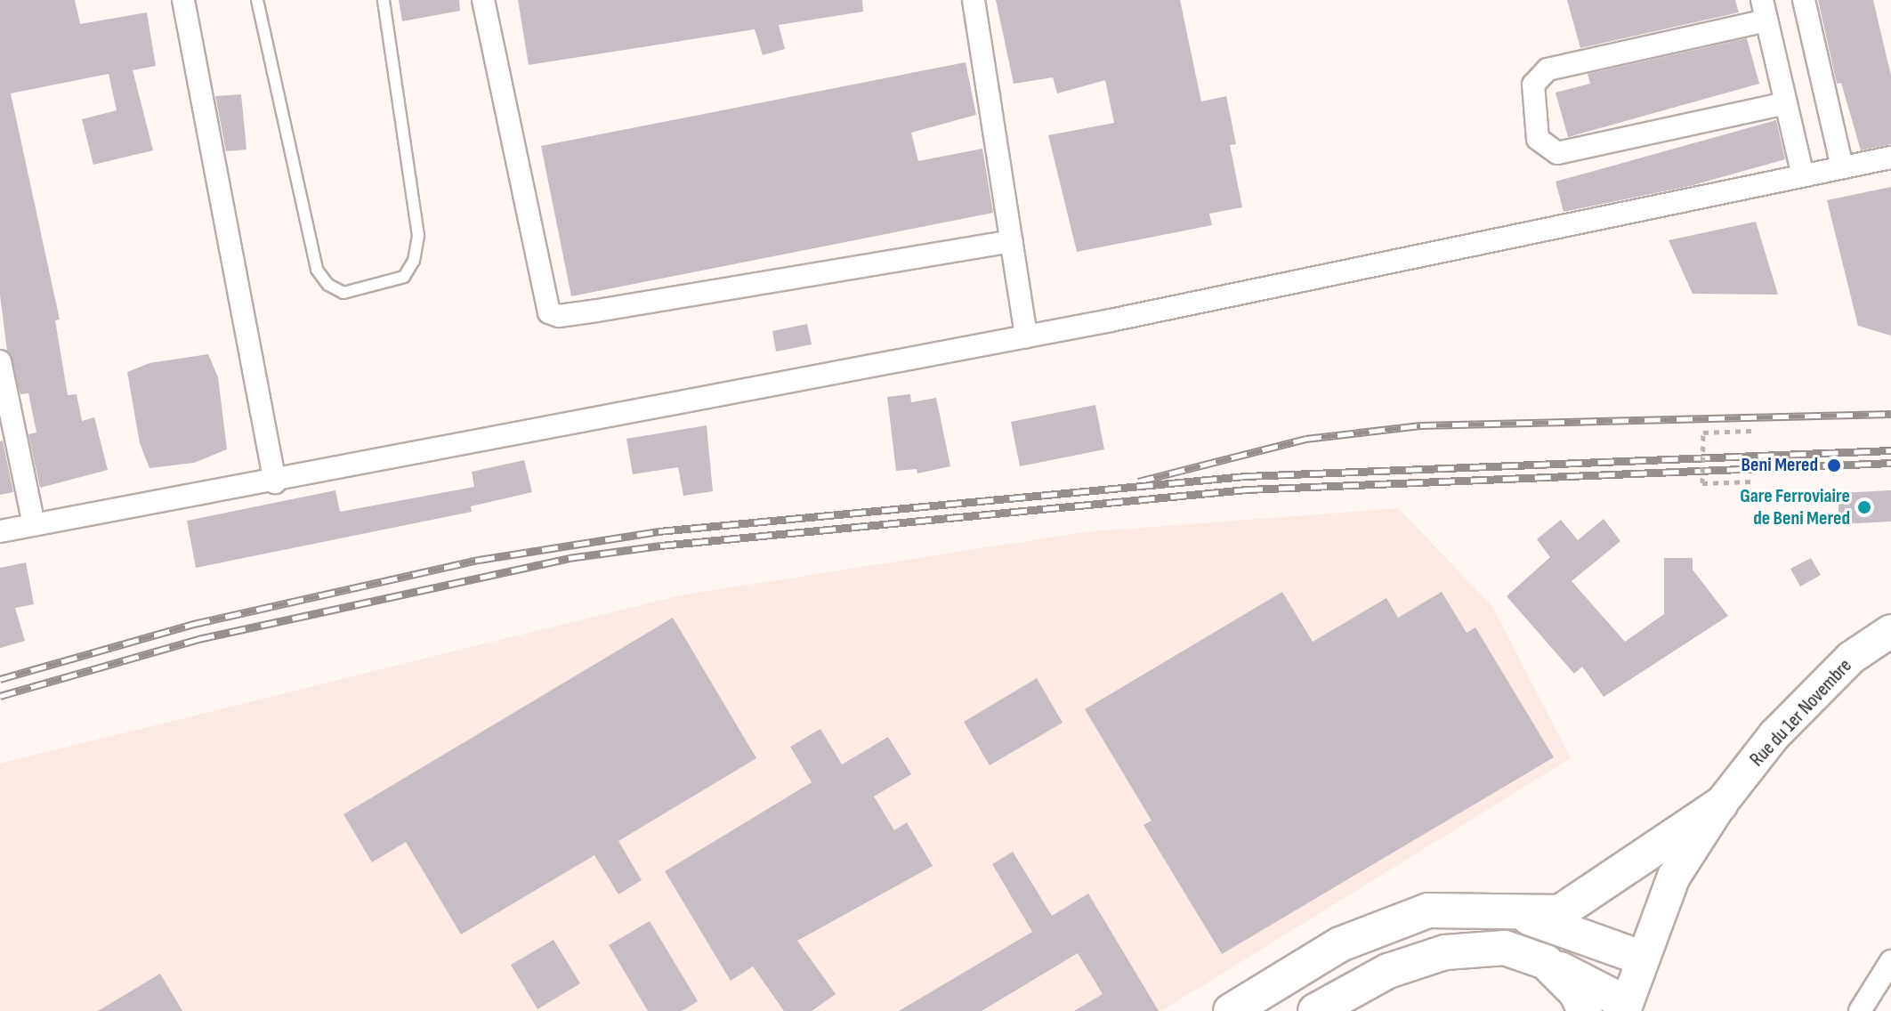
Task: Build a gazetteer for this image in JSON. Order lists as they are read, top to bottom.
{
  "streets": {
    "main road": ["Rue du 1er Novembre"]
  },
  "places": ["Beni Mered", "Gare Ferroviaire de Beni Mered"]
}
